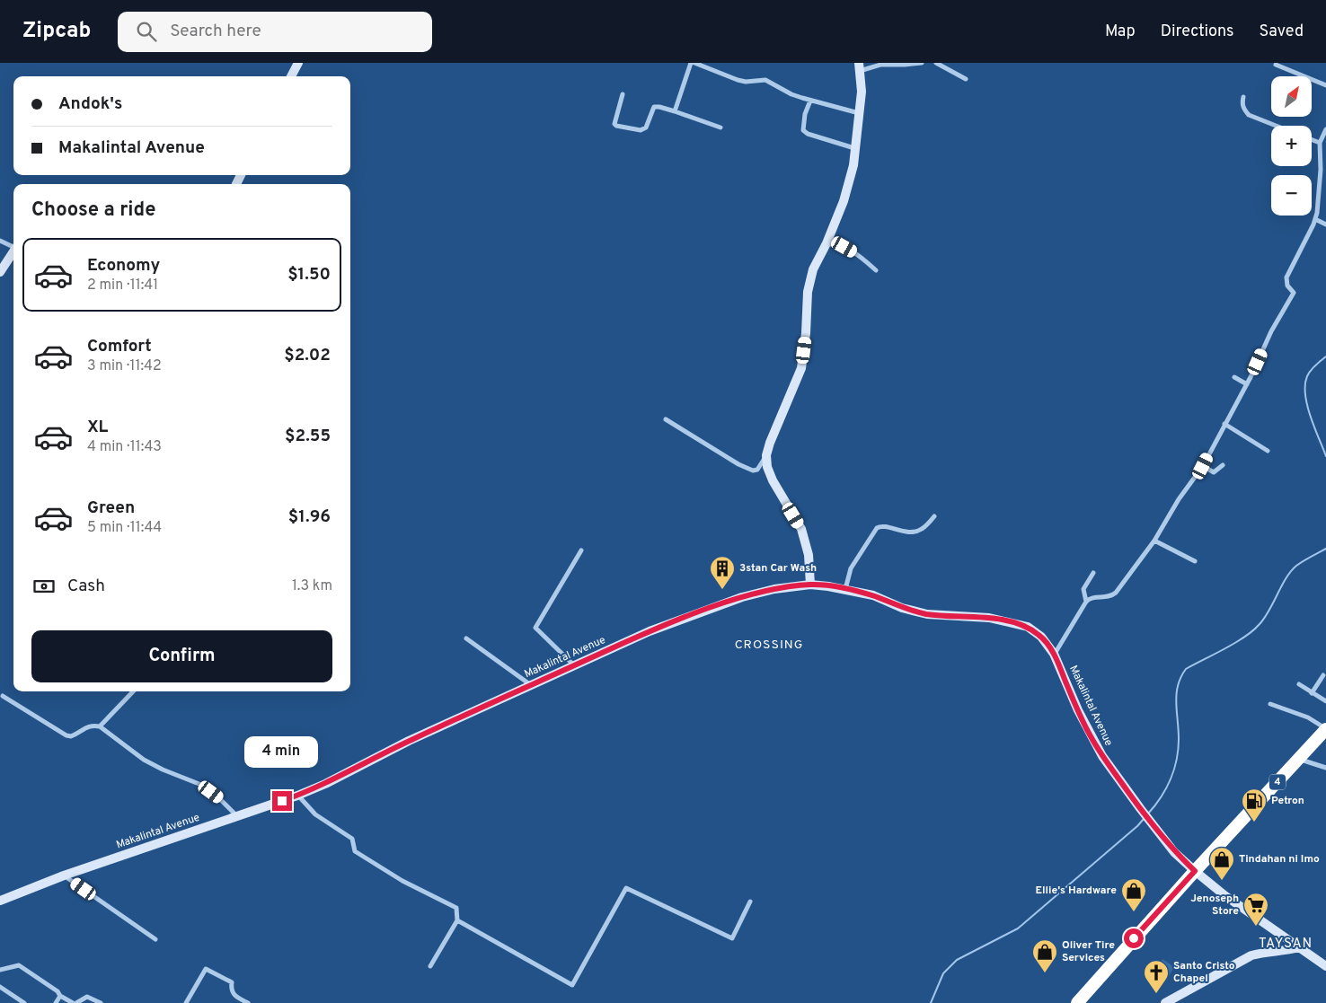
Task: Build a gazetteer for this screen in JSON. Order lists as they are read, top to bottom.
{
  "streets": {
    "highway": ["4"],
    "main road": ["Makalintal Avenue"]
  },
  "crossings": [
    ["Makalintal Avenue", "4"]
  ],
  "districts": ["CROSSING", "TAYSAN"],
  "places": {
    "building": ["3stan Car Wash"],
    "fuel station": ["Petron"],
    "shop": ["Tindahan ni Imo", "Ellie's Hardware", "Oliver Tire Services"],
    "supermarket": ["Jenoseph Store"],
    "church": ["Santo Cristo Chapel"]
  },
  "north": "top right",
  "page": {
    "header": "Zipcab",
    "search": "Search here",
    "nav": ["Map", "Directions", "Saved"],
    "map_buttons": ["+", "−"],
    "banner": ["Andok's", "Makalintal Avenue"],
    "heading": "Choose a ride",
    "list": [
      {
        "name": "Economy",
        "note": "2 min · 11:41",
        "value": "$1.50"
      },
      {
        "name": "Comfort",
        "note": "3 min · 11:42",
        "value": "$2.02"
      },
      {
        "name": "XL",
        "note": "4 min · 11:43",
        "value": "$2.55"
      },
      {
        "name": "Green",
        "note": "5 min · 11:44",
        "value": "$1.96"
      }
    ],
    "pay": ["Cash", "1.3 km"],
    "buttons": "Confirm",
    "bubble": "4 min"
  }
}
